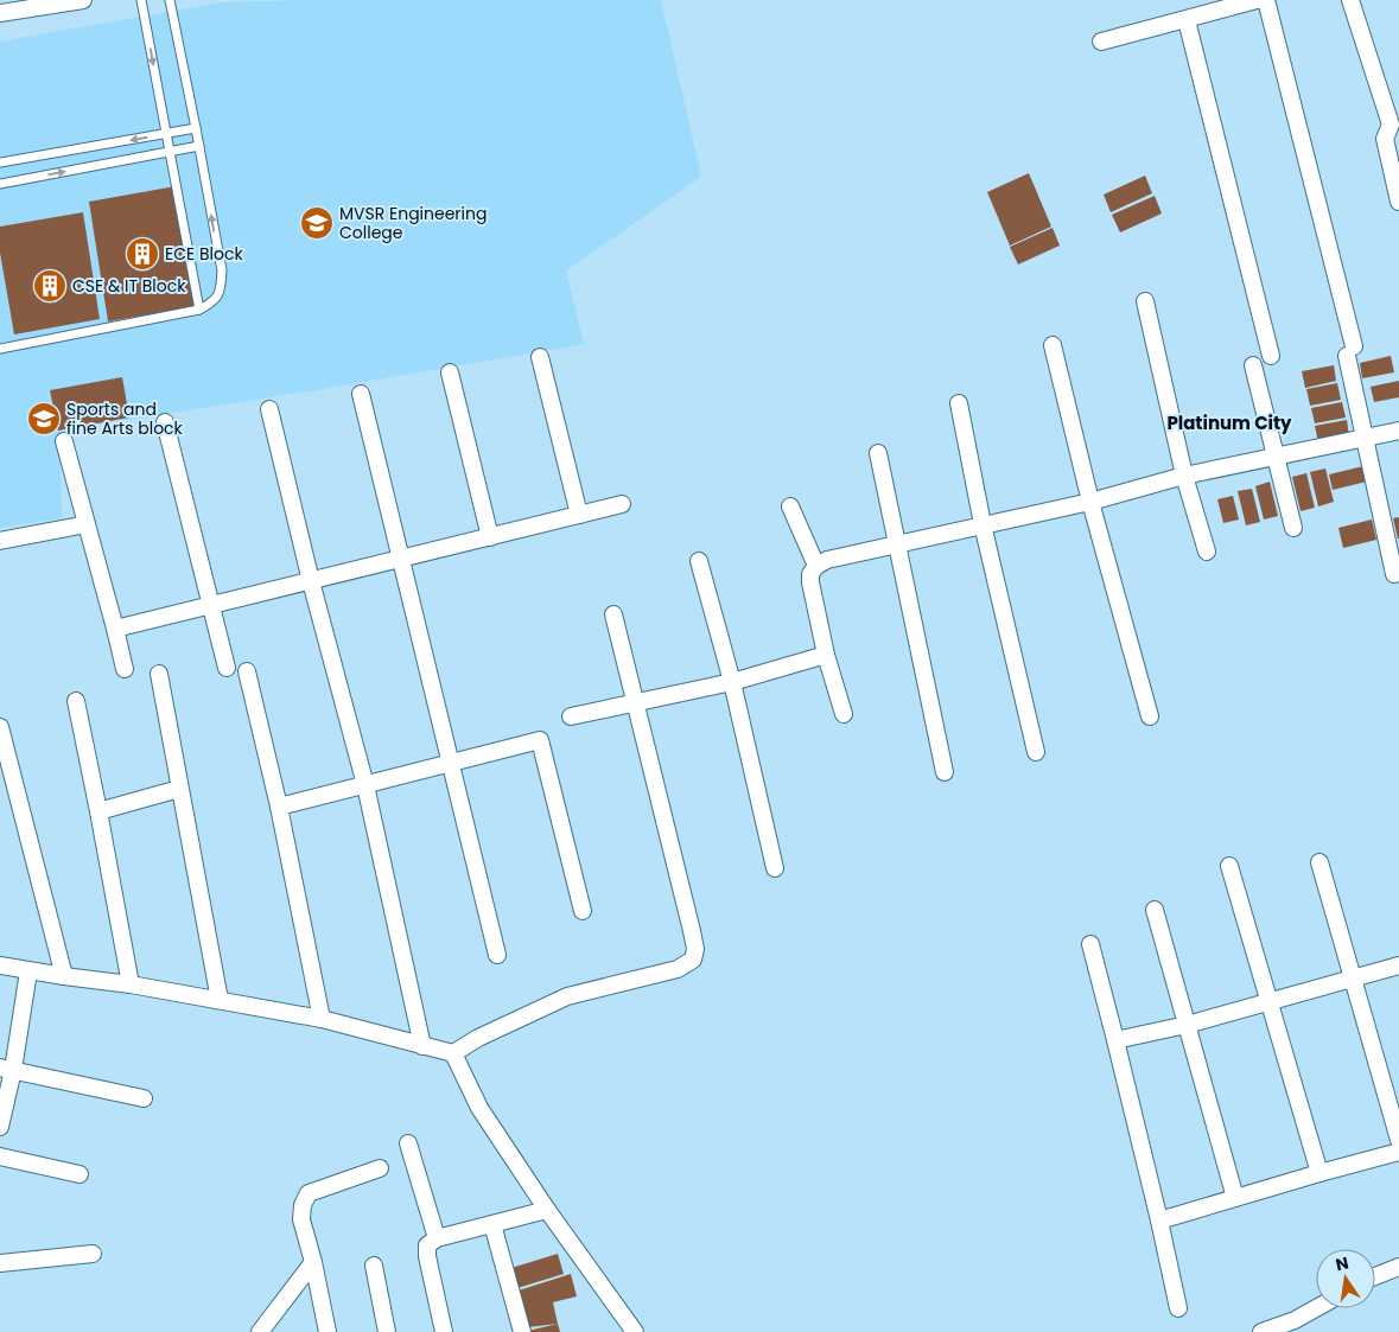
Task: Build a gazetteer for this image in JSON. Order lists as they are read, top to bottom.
{
  "districts": ["Platinum City"],
  "places": {
    "school or university": ["MVSR Engineering College", "Sports and fine Arts block"],
    "building": ["ECE Block", "CSE & IT Block"]
  },
  "north": "top"
}
